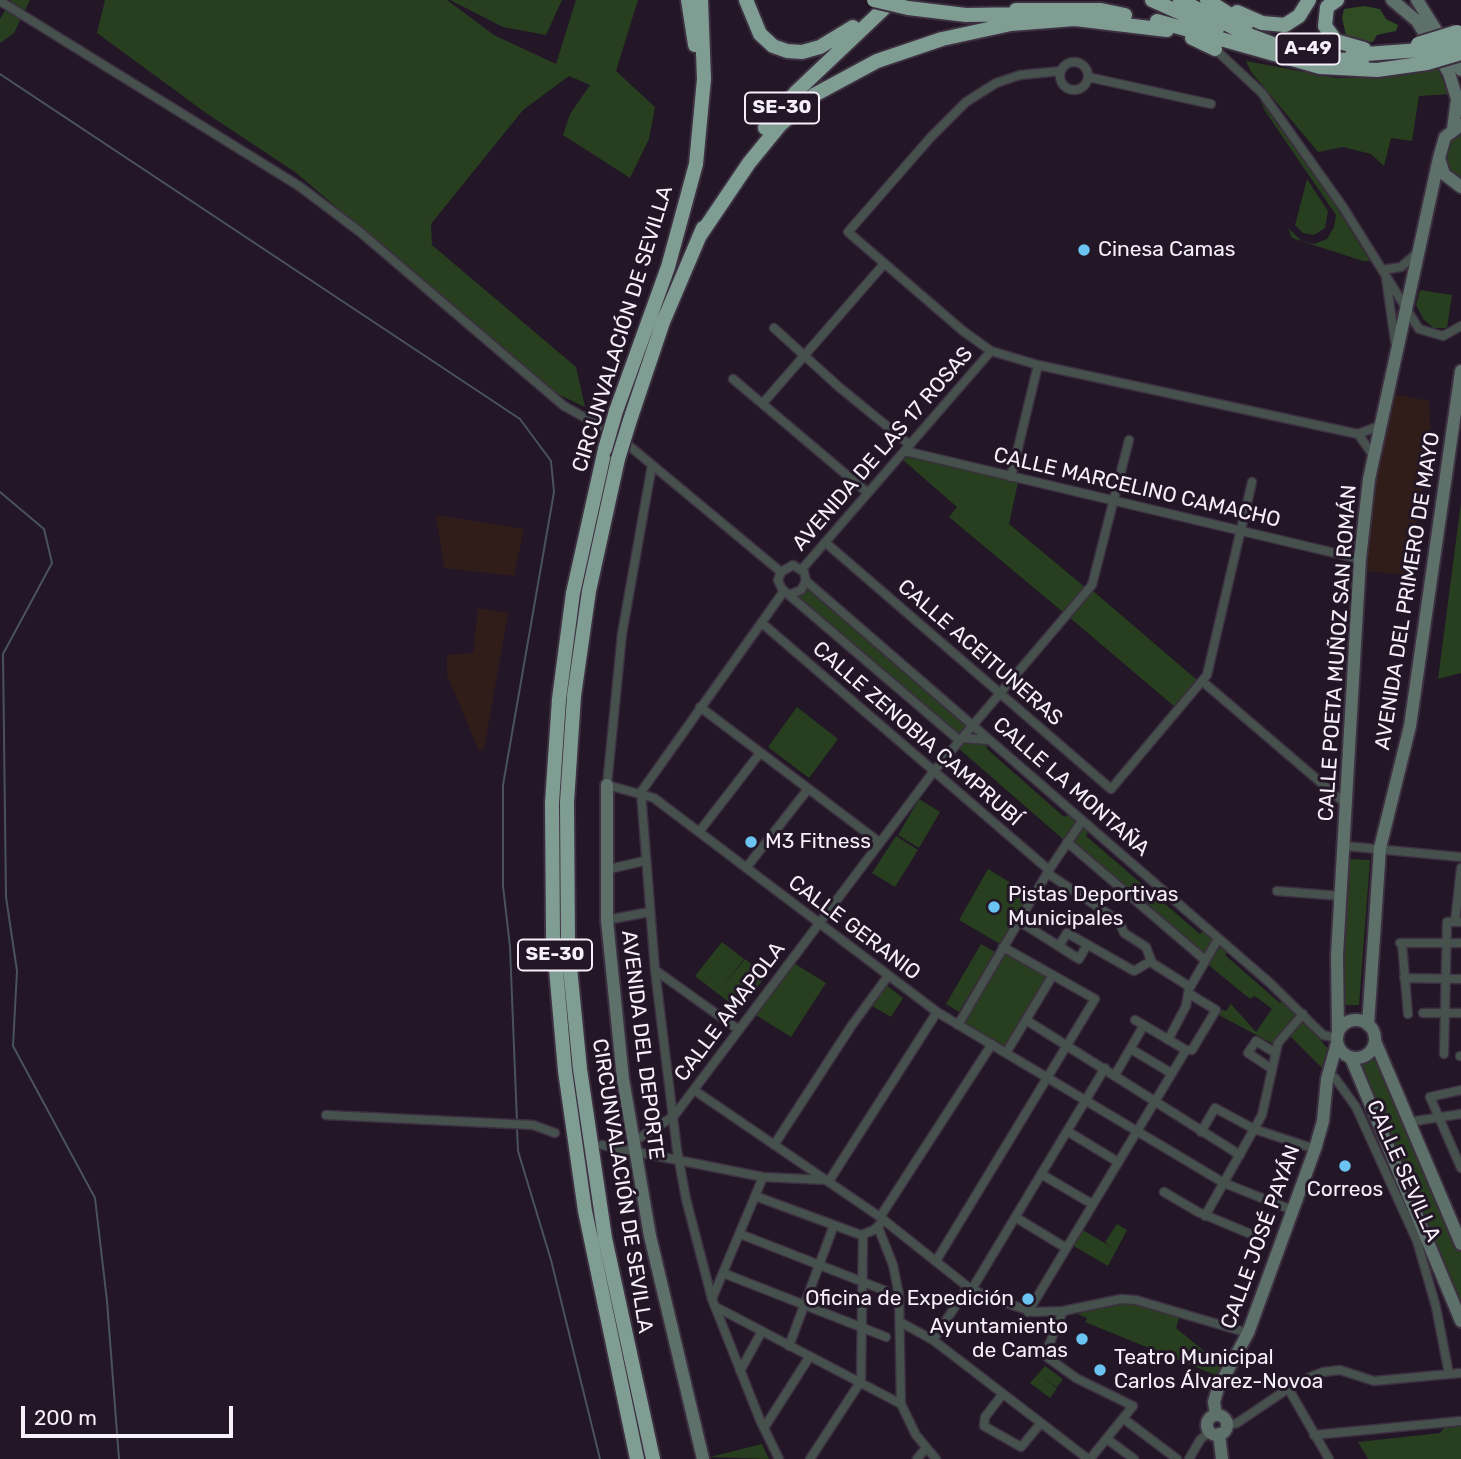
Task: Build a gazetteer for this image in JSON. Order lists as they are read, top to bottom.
{
  "streets": {
    "highway": ["A-49", "SE-30", "CIRCUNVALACIÓN DE SEVILLA"],
    "main road": [
      "AVENIDA DEL PRIMERO DE MAYO",
      "CALLE POETA MUÑOZ SAN ROMÁN",
      "AVENIDA DEL DEPORTE",
      "CALLE JOSÉ PAYÁN"
    ],
    "street": [
      "AVENIDA DE LAS 17 ROSAS",
      "CALLE MARCELINO CAMACHO",
      "CALLE ACEITUNERAS",
      "CALLE ZENOBIA CAMPRUBÍ",
      "CALLE LA MONTAÑA",
      "CALLE GERANIO",
      "CALLE AMAPOLA",
      "CALLE SEVILLA"
    ]
  },
  "crossings": [
    ["AVENIDA DE LAS 17 ROSAS", "CALLE MARCELINO CAMACHO"],
    ["AVENIDA DE LAS 17 ROSAS", "CALLE ACEITUNERAS"],
    ["AVENIDA DE LAS 17 ROSAS", "CALLE LA MONTAÑA"],
    ["CALLE MARCELINO CAMACHO", "CALLE POETA MUÑOZ SAN ROMÁN"],
    ["CALLE MARCELINO CAMACHO", "CALLE AMAPOLA"],
    ["AVENIDA DEL PRIMERO DE MAYO", "CALLE POETA MUÑOZ SAN ROMÁN"],
    ["AVENIDA DEL PRIMERO DE MAYO", "CALLE LA MONTAÑA"],
    ["AVENIDA DEL PRIMERO DE MAYO", "CALLE JOSÉ PAYÁN"],
    ["CALLE ACEITUNERAS", "CALLE AMAPOLA"],
    ["CALLE POETA MUÑOZ SAN ROMÁN", "CALLE LA MONTAÑA"],
    ["CALLE POETA MUÑOZ SAN ROMÁN", "CALLE JOSÉ PAYÁN"],
    ["CALLE ZENOBIA CAMPRUBÍ", "CALLE AMAPOLA"],
    ["CALLE LA MONTAÑA", "CALLE AMAPOLA"],
    ["CALLE LA MONTAÑA", "CALLE JOSÉ PAYÁN"],
    ["CALLE GERANIO", "CALLE AMAPOLA"],
    ["CALLE GERANIO", "AVENIDA DEL DEPORTE"],
    ["CALLE GERANIO", "CALLE JOSÉ PAYÁN"],
    ["CALLE AMAPOLA", "AVENIDA DEL DEPORTE"],
    ["CALLE SEVILLA", "CALLE JOSÉ PAYÁN"]
  ],
  "places": [
    "Cinesa Camas",
    "M3 Fitness",
    "Pistas Deportivas Municipales",
    "Correos",
    "Oficina de Expedición",
    "Ayuntamiento de Camas",
    "Teatro Municipal Carlos Álvarez-Novoa"
  ],
  "scale_bar": "200 m"
}
